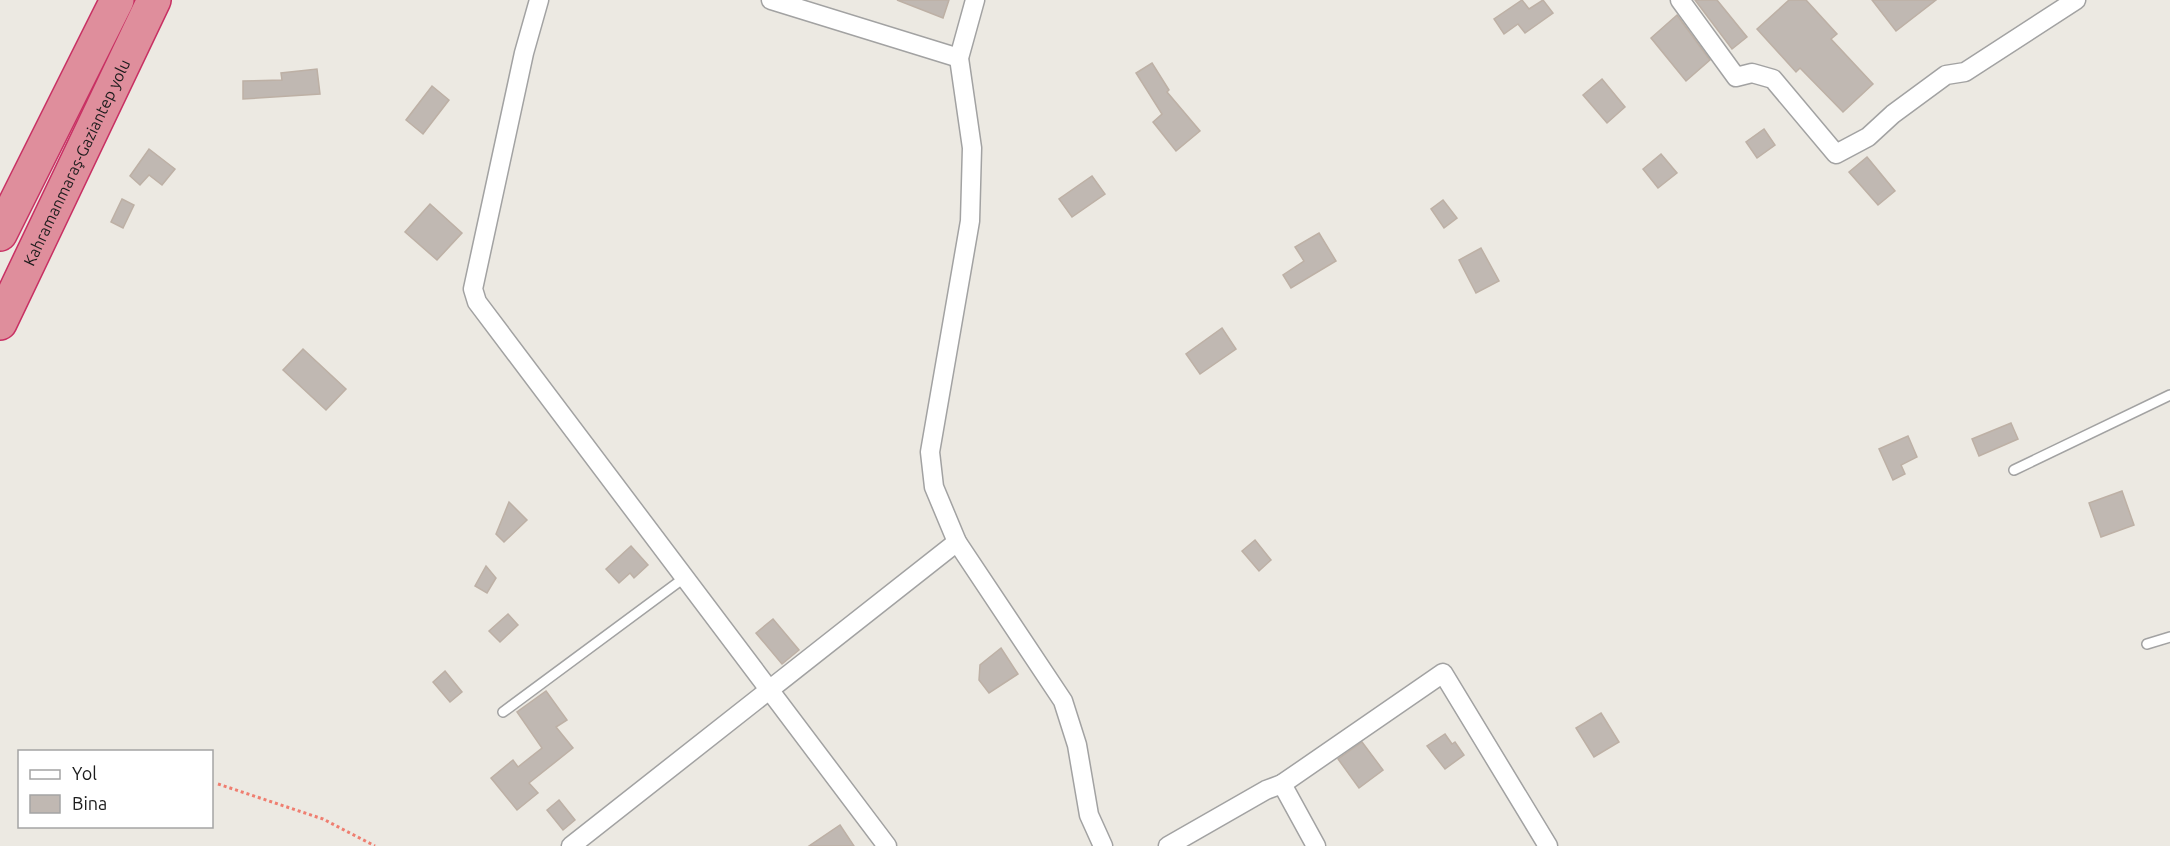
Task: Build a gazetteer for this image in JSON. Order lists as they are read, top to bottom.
{
  "streets": {
    "highway": ["Kahramanmaraş-Gaziantep yolu"]
  },
  "legend": ["Yol", "Bina"]
}
